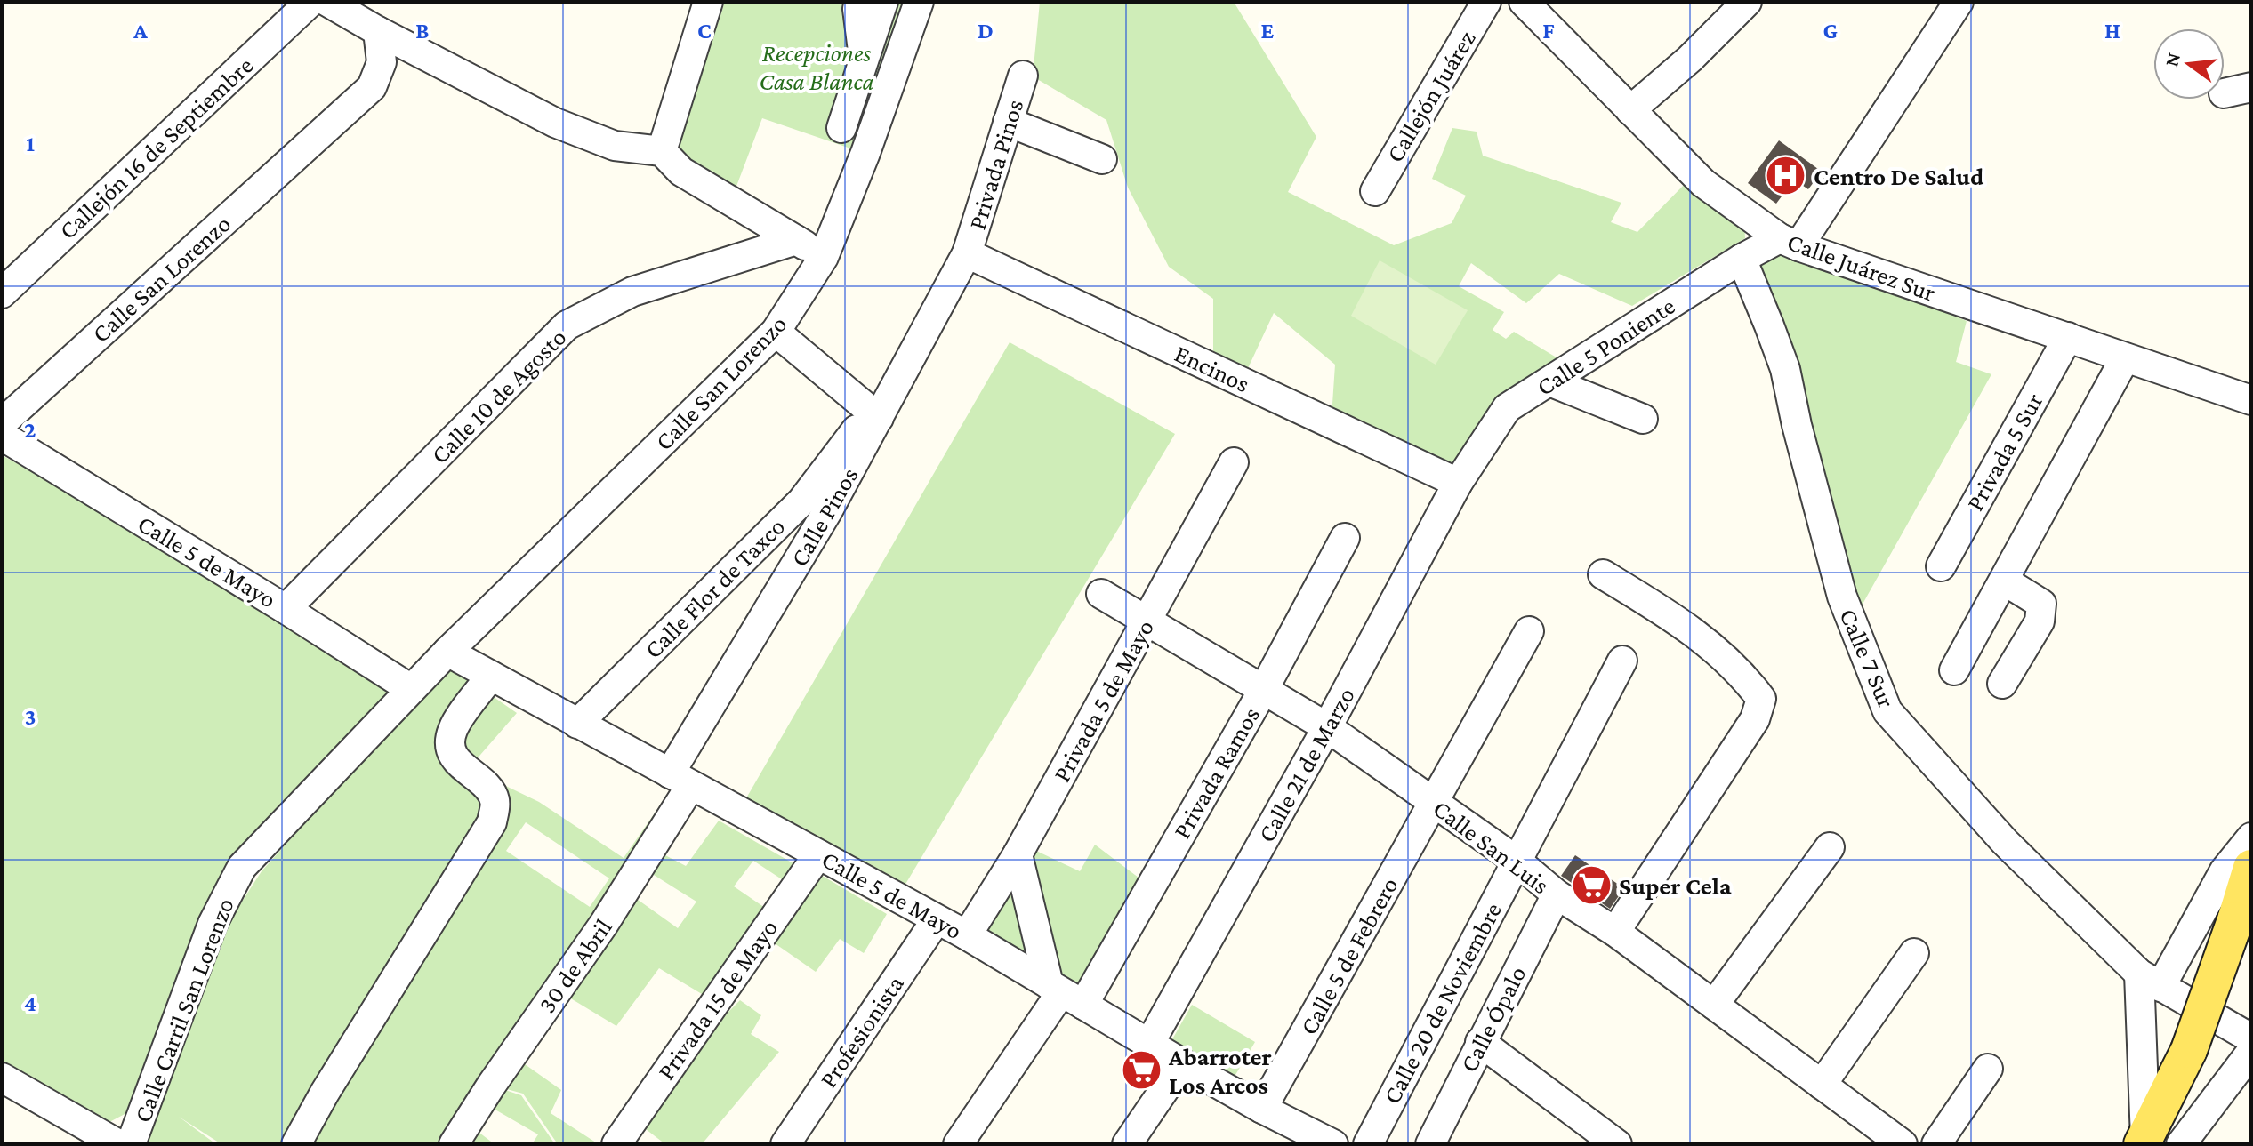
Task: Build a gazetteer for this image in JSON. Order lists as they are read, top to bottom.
{
  "streets": {
    "street": [
      "Callejón Juárez",
      "Callejón 16 de Septiembre",
      "Privada Pinos",
      "Calle Juárez Sur",
      "Calle San Lorenzo",
      "Calle 5 Poniente",
      "Encinos",
      "Calle 10 de Agosto",
      "Privada 5 Sur",
      "Calle Pinos",
      "Calle 5 de Mayo",
      "Calle Flor de Taxco",
      "Calle 7 Sur",
      "Privada 5 de Mayo",
      "Calle 21 de Marzo",
      "Privada Ramos",
      "Calle San Luis",
      "Calle 5 de Febrero",
      "30 de Abril",
      "Privada 15 de Mayo",
      "Calle 20 de Noviembre",
      "Calle Carril San Lorenzo",
      "Calle Ópalo",
      "Profesionista"
    ]
  },
  "crossings": [
    ["Privada Pinos", "Encinos"],
    ["Privada Pinos", "Calle Pinos"],
    ["Calle Juárez Sur", "Calle 5 Poniente"],
    ["Calle Juárez Sur", "Privada 5 Sur"],
    ["Calle San Lorenzo", "Calle 5 de Mayo"],
    ["Calle San Lorenzo", "Calle Carril San Lorenzo"],
    ["Calle 5 Poniente", "Encinos"],
    ["Calle 5 Poniente", "Calle 7 Sur"],
    ["Calle 5 Poniente", "Calle 21 de Marzo"],
    ["Encinos", "Calle Pinos"],
    ["Encinos", "Calle 21 de Marzo"],
    ["Calle 10 de Agosto", "Calle 5 de Mayo"],
    ["Calle Pinos", "Calle 5 de Mayo"],
    ["Calle Pinos", "Calle Flor de Taxco"],
    ["Calle Pinos", "30 de Abril"],
    ["Calle 5 de Mayo", "Calle Flor de Taxco"],
    ["Calle 5 de Mayo", "Privada 5 de Mayo"],
    ["Calle 5 de Mayo", "Calle 21 de Marzo"],
    ["Calle 5 de Mayo", "Privada Ramos"],
    ["Calle 5 de Mayo", "Calle 5 de Febrero"],
    ["Calle 5 de Mayo", "30 de Abril"],
    ["Calle 5 de Mayo", "Privada 15 de Mayo"],
    ["Calle 5 de Mayo", "Calle Carril San Lorenzo"],
    ["Calle 5 de Mayo", "Profesionista"],
    ["Privada 5 de Mayo", "Calle San Luis"],
    ["Calle 21 de Marzo", "Calle San Luis"],
    ["Privada Ramos", "Calle San Luis"],
    ["Calle San Luis", "Calle 5 de Febrero"],
    ["Calle San Luis", "Calle 20 de Noviembre"],
    ["Calle San Luis", "Calle Ópalo"]
  ],
  "parks": ["Recepciones Casa Blanca"],
  "places": {
    "hospital": ["Centro De Salud"],
    "supermarket": ["Super Cela", "Abarroter Los Arcos"]
  },
  "north": "left",
  "grid": {
    "columns": [
      "A",
      "B",
      "C",
      "D",
      "E",
      "F",
      "G",
      "H"
    ],
    "rows": [
      "1",
      "2",
      "3",
      "4"
    ]
  }
}
